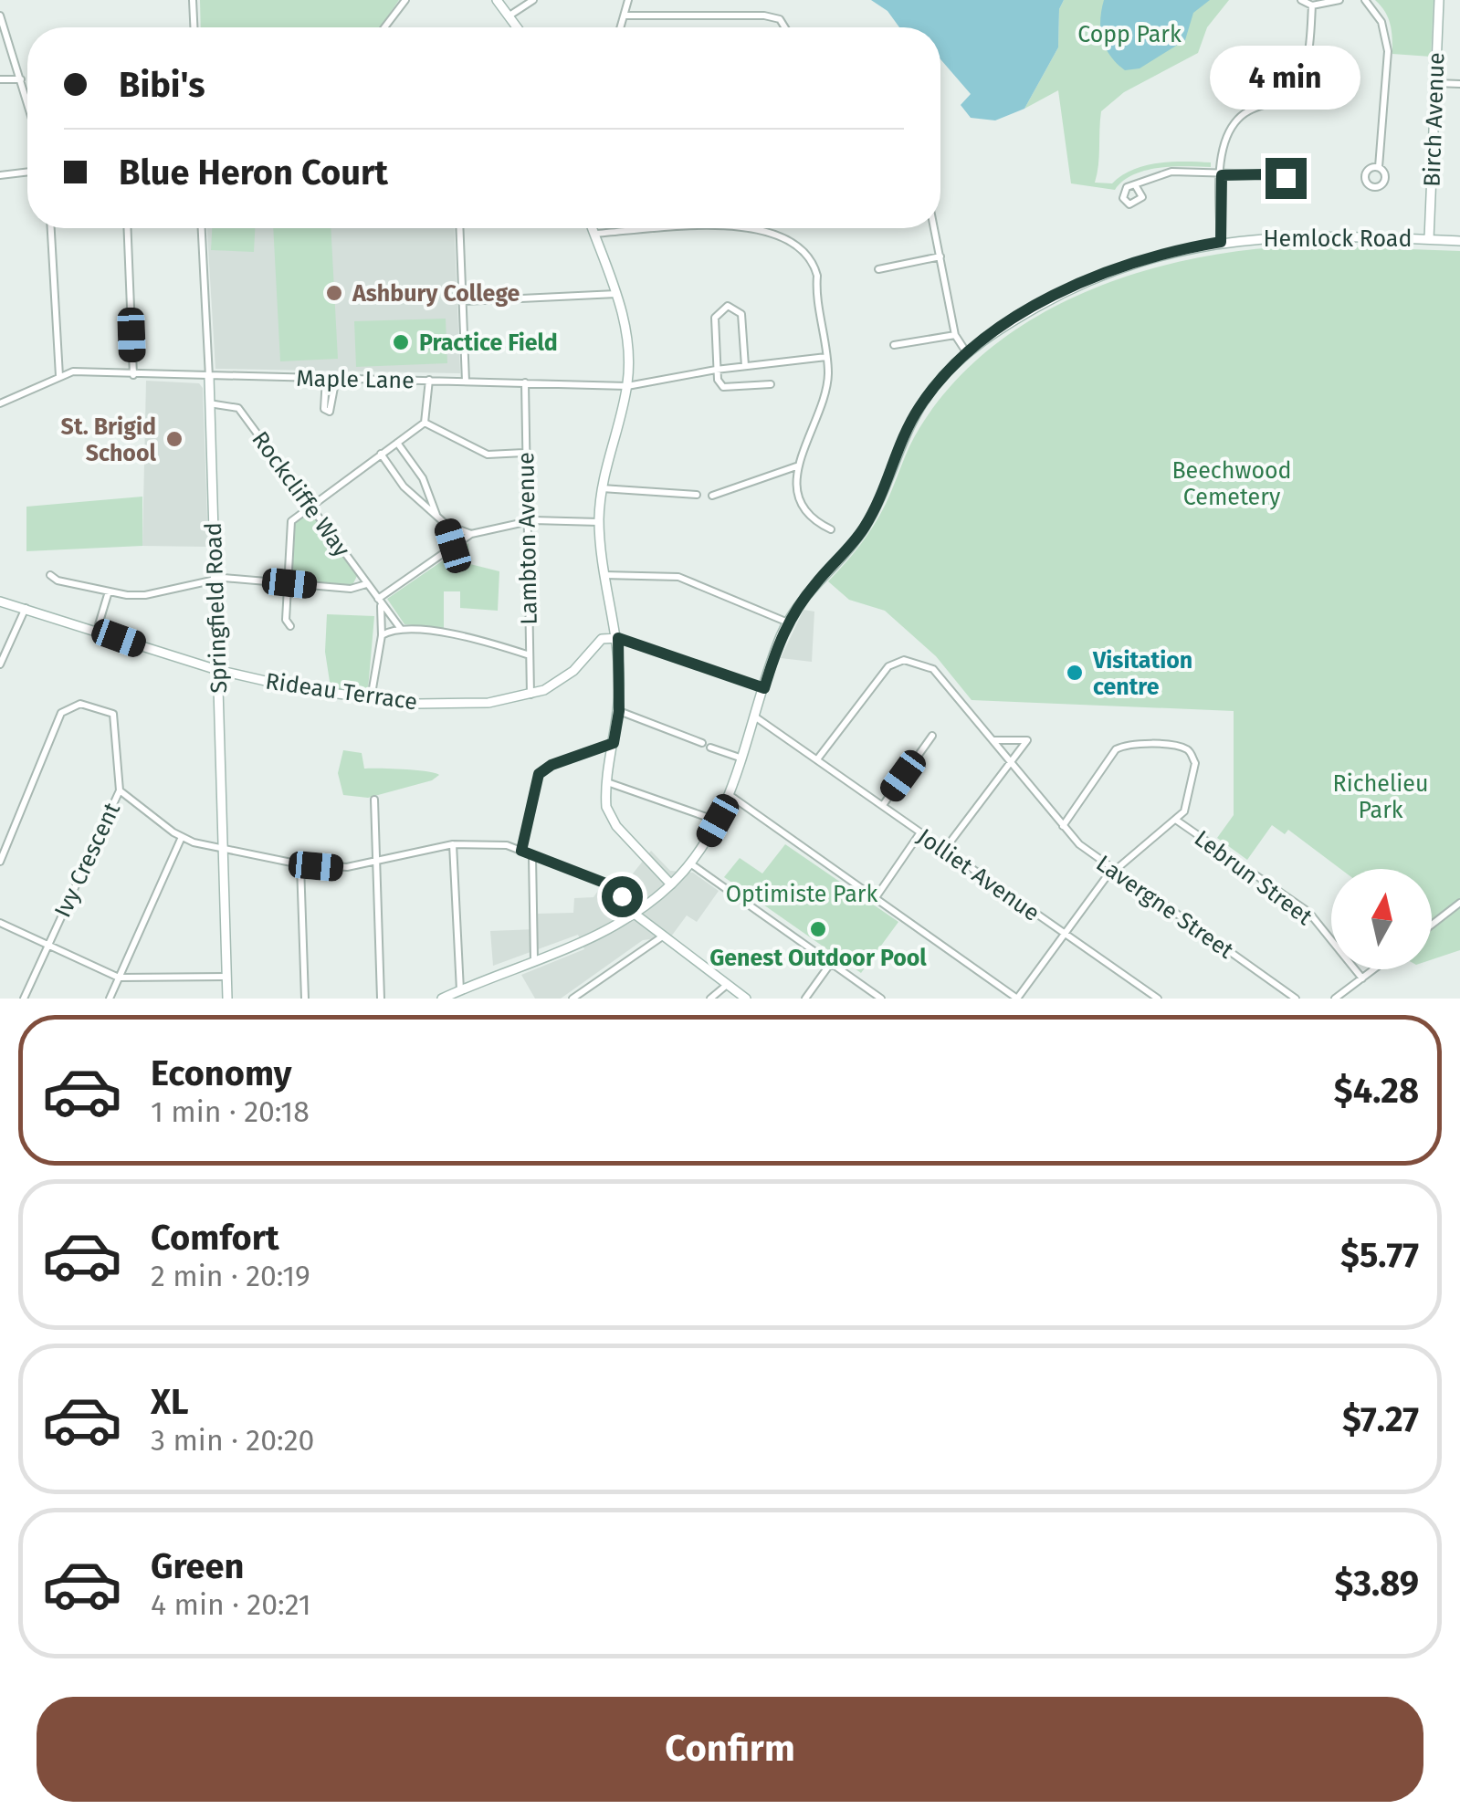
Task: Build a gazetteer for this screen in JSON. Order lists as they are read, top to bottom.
{
  "streets": {
    "street": [
      "Birch Avenue",
      "Hemlock Road",
      "Maple Lane",
      "Rockcliffe Way",
      "Lambton Avenue",
      "Springfield Road",
      "Rideau Terrace",
      "Ivy Crescent",
      "Jolliet Avenue",
      "Lebrun Street",
      "Lavergne Street"
    ]
  },
  "crossings": [
    ["Birch Avenue", "Hemlock Road"],
    ["Hemlock Road", "Jolliet Avenue"],
    ["Maple Lane", "Lambton Avenue"],
    ["Maple Lane", "Springfield Road"],
    ["Rockcliffe Way", "Springfield Road"],
    ["Lambton Avenue", "Rideau Terrace"],
    ["Springfield Road", "Rideau Terrace"],
    ["Jolliet Avenue", "Lavergne Street"]
  ],
  "parks": [
    "Copp Park",
    "Beechwood Cemetery",
    "Richelieu Park",
    "Optimiste Park"
  ],
  "places": [
    "Ashbury College",
    "Practice Field",
    "St. Brigid School",
    "Visitation centre",
    "Genest Outdoor Pool"
  ],
  "north": "top",
  "page": {
    "banner": ["Bibi's", "Blue Heron Court"],
    "bubble": "4 min",
    "list": [
      {
        "name": "Economy",
        "note": "1 min · 20:18",
        "value": "$4.28"
      },
      {
        "name": "Comfort",
        "note": "2 min · 20:19",
        "value": "$5.77"
      },
      {
        "name": "XL",
        "note": "3 min · 20:20",
        "value": "$7.27"
      },
      {
        "name": "Green",
        "note": "4 min · 20:21",
        "value": "$3.89"
      }
    ],
    "buttons": "Confirm"
  }
}
